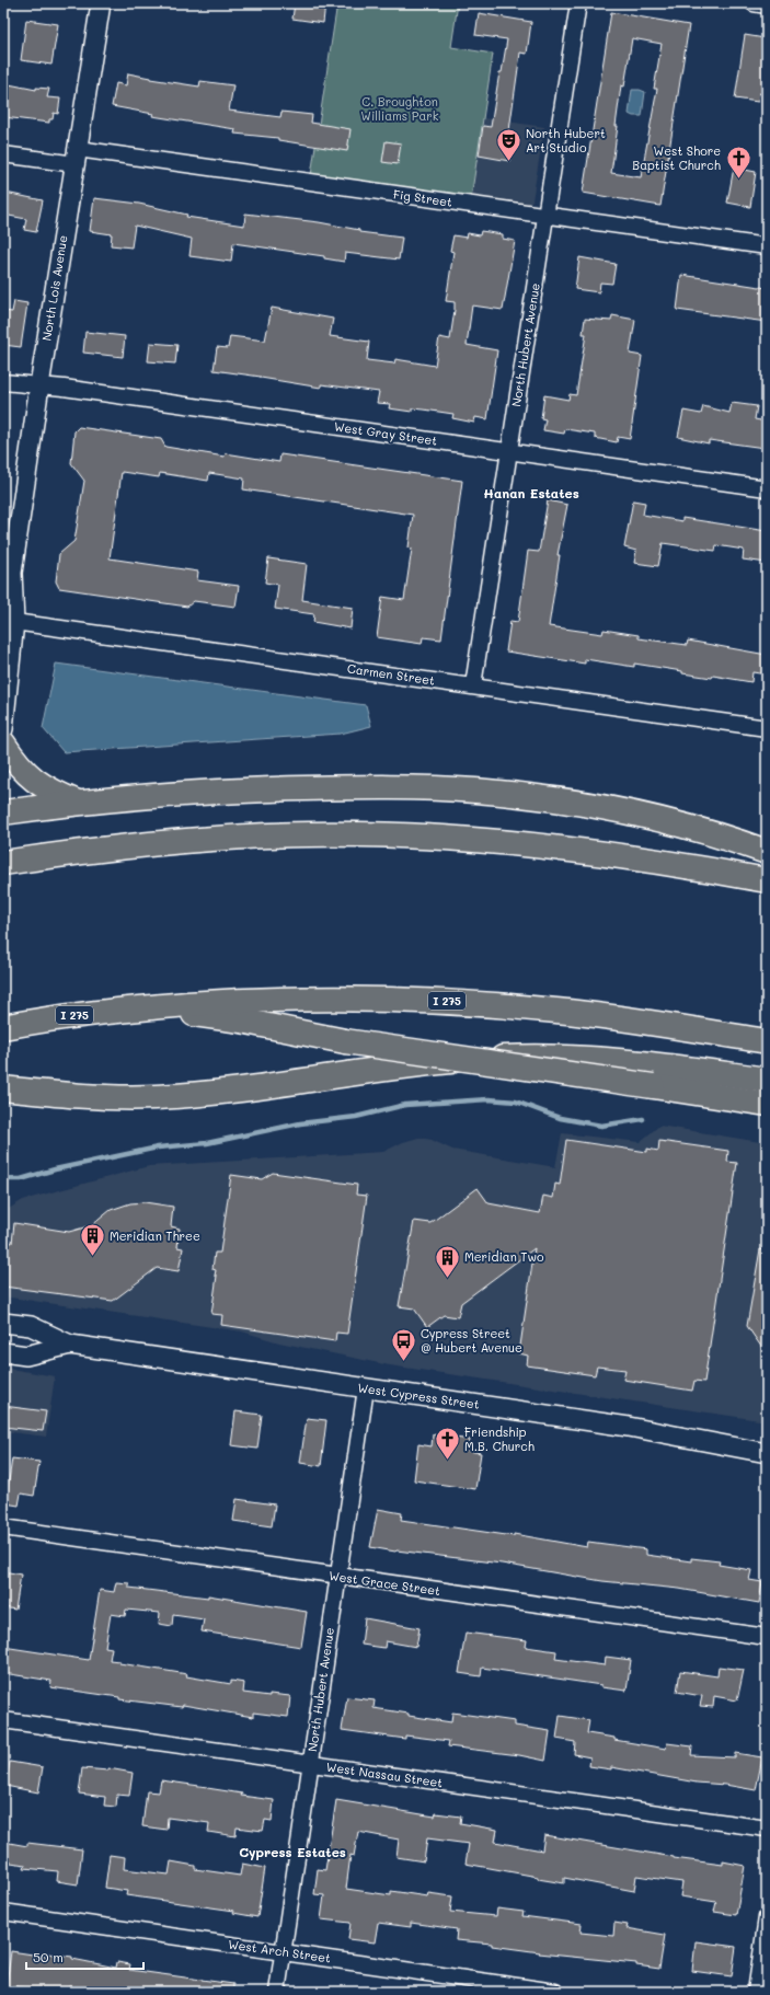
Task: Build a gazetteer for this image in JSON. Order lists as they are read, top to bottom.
{
  "streets": {
    "highway": ["I 275"],
    "street": [
      "Fig Street",
      "North Lois Avenue",
      "North Hubert Avenue",
      "West Gray Street",
      "Carmen Street",
      "West Cypress Street",
      "West Grace Street",
      "West Nassau Street",
      "West Arch Street"
    ]
  },
  "crossings": [
    ["Fig Street", "North Lois Avenue"],
    ["Fig Street", "North Hubert Avenue"],
    ["North Lois Avenue", "West Gray Street"],
    ["North Lois Avenue", "Carmen Street"],
    ["North Hubert Avenue", "West Gray Street"],
    ["North Hubert Avenue", "Carmen Street"],
    ["North Hubert Avenue", "West Cypress Street"],
    ["North Hubert Avenue", "West Grace Street"],
    ["North Hubert Avenue", "West Nassau Street"],
    ["North Hubert Avenue", "West Arch Street"]
  ],
  "districts": ["Hanan Estates", "Cypress Estates"],
  "parks": ["C. Broughton Williams Park"],
  "places": {
    "theatre": ["North Hubert Art Studio"],
    "church": ["West Shore Baptist Church", "Friendship M.B. Church"],
    "building": ["Meridian Three", "Meridian Two"],
    "bus stop": ["Cypress Street @ Hubert Avenue"]
  },
  "scale_bar": "50 m"
}
